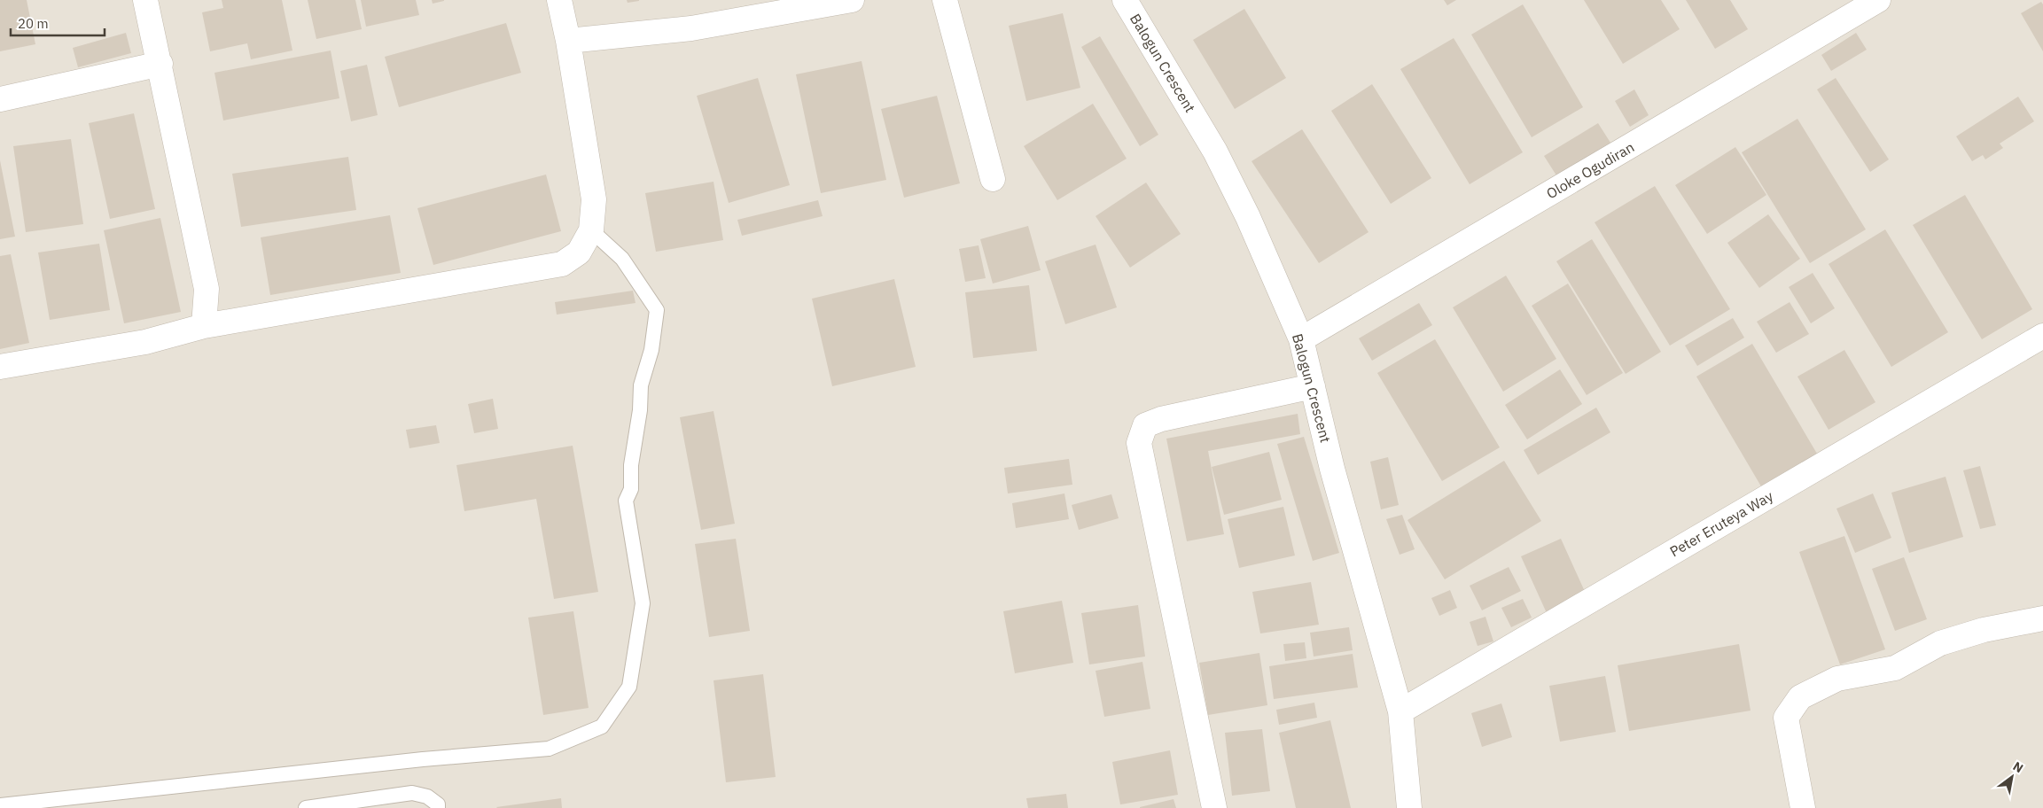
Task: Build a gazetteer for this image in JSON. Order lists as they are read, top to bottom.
{
  "streets": {
    "street": ["Balogun Crescent", "Oloke Ogudiran", "Peter Eruteya Way"]
  },
  "crossings": [
    ["Balogun Crescent", "Oloke Ogudiran"],
    ["Balogun Crescent", "Peter Eruteya Way"]
  ],
  "scale_bar": "20 m",
  "north": "top right"
}
